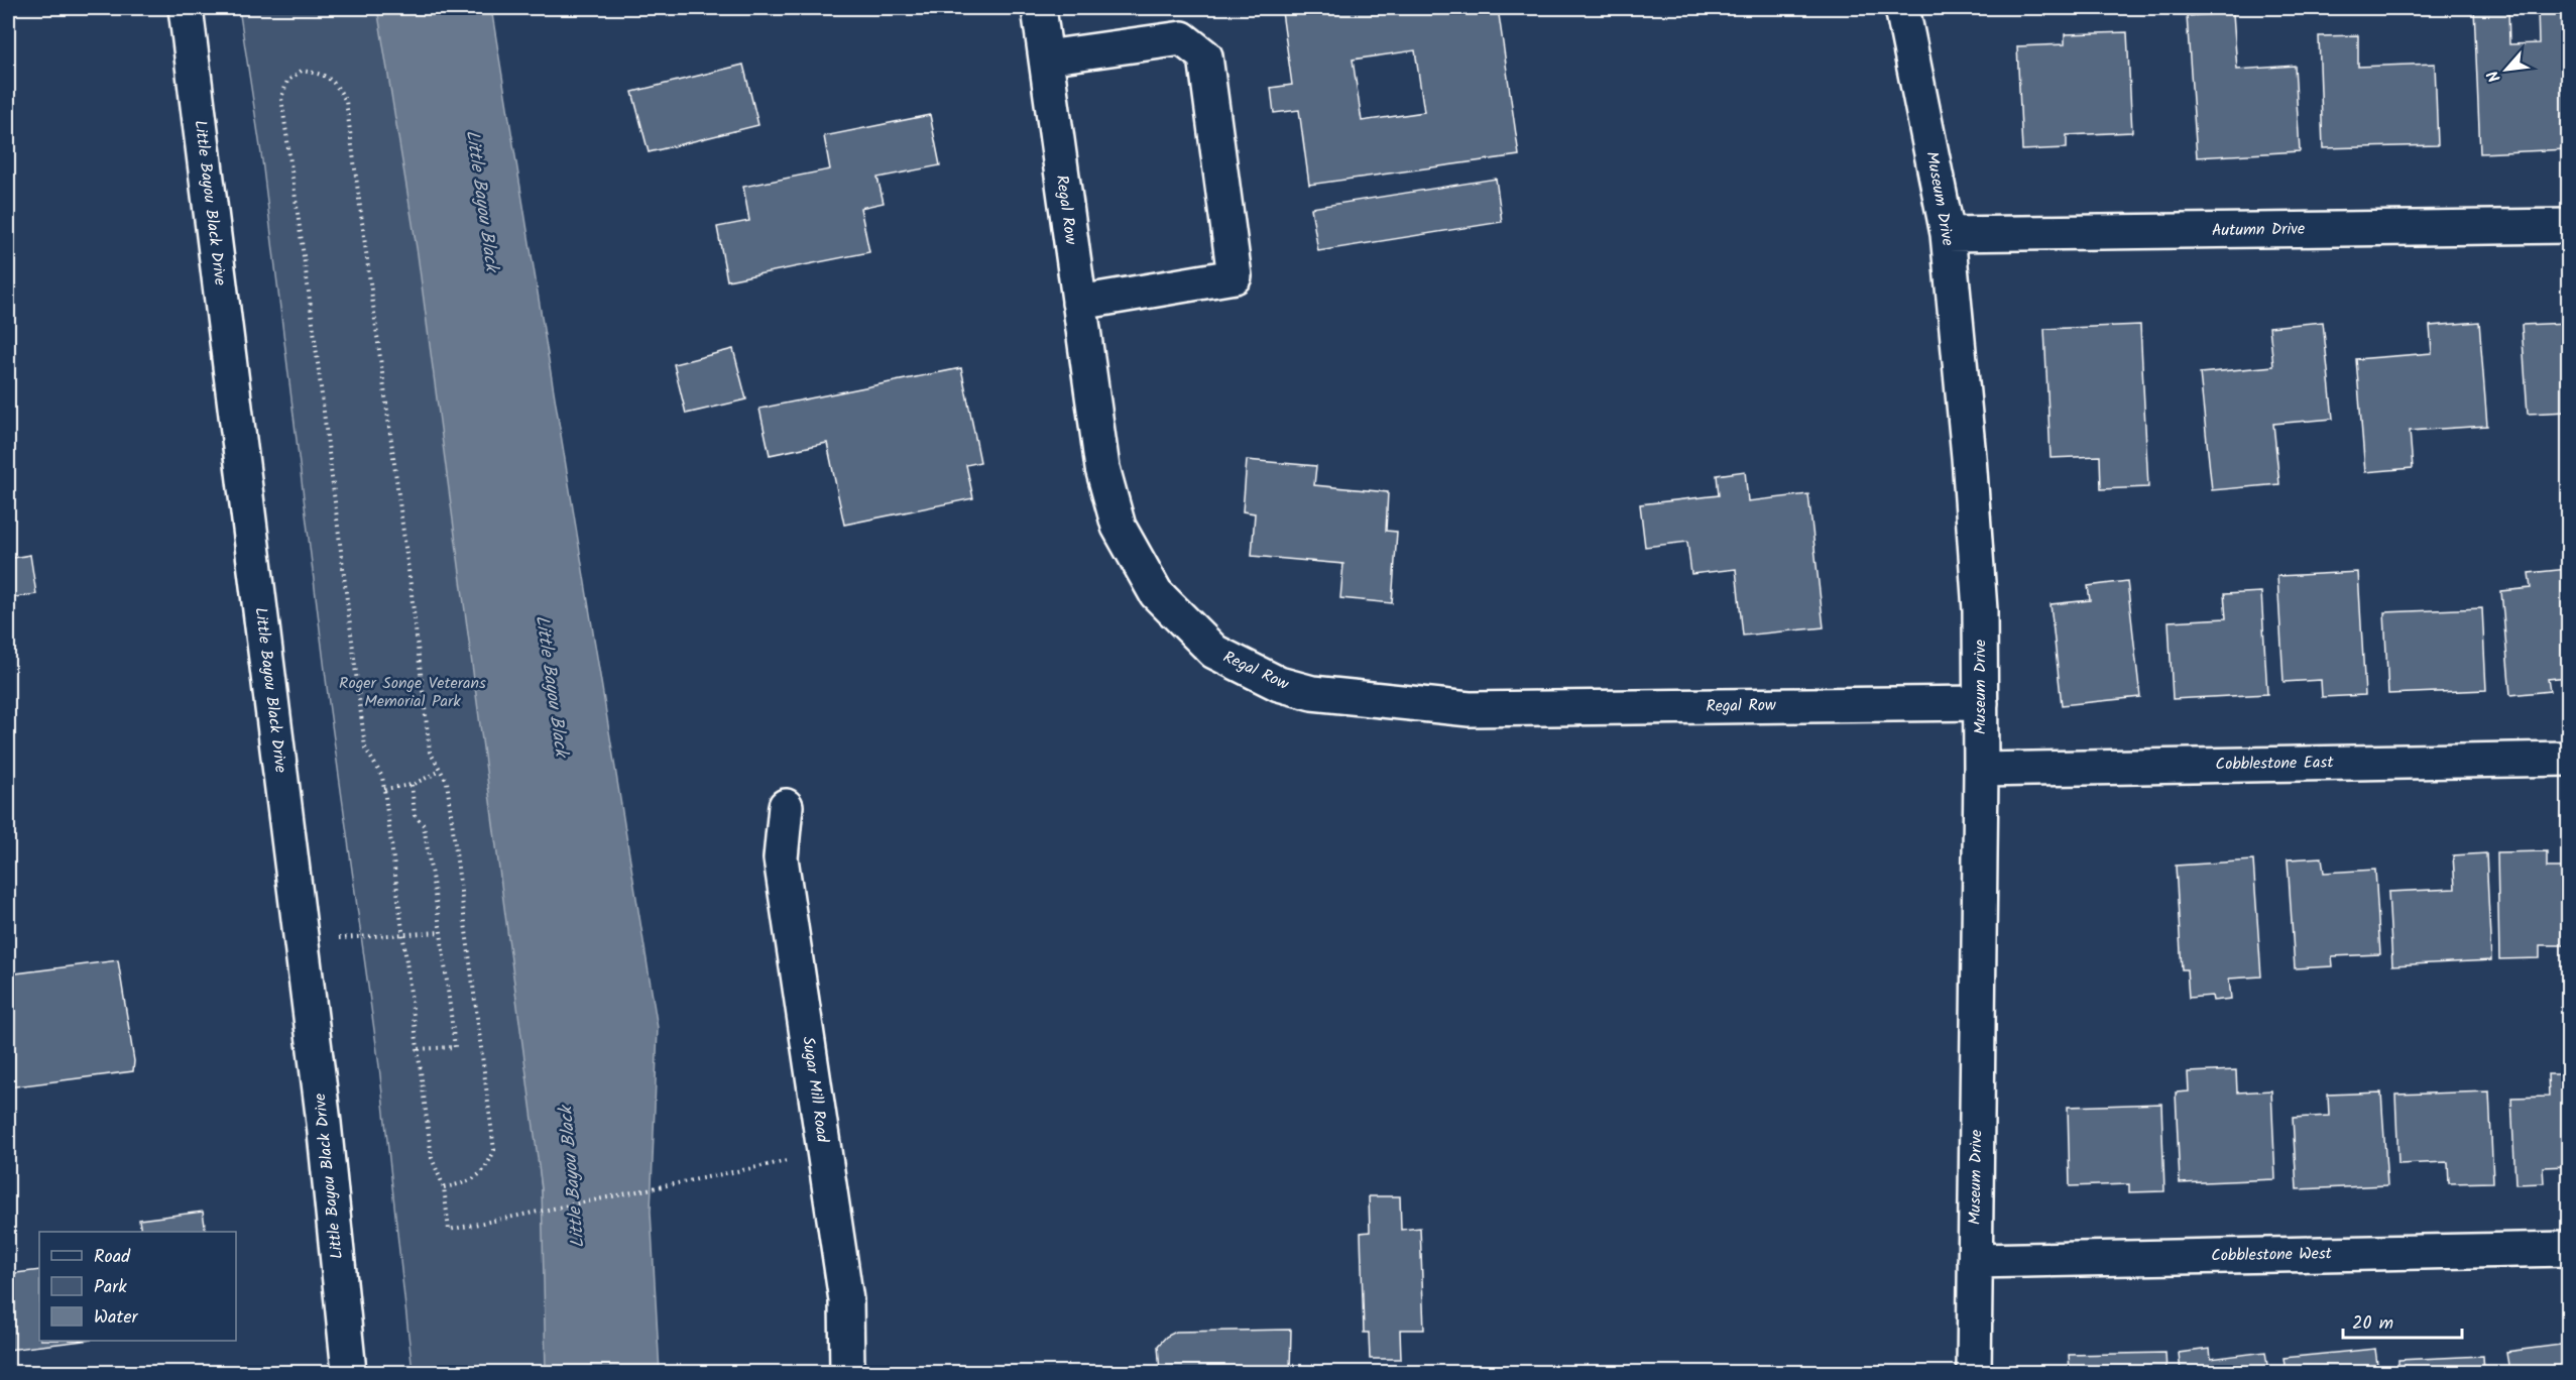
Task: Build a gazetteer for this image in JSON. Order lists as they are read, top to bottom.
{
  "streets": {
    "street": [
      "Museum Drive",
      "Little Bayou Black Drive",
      "Regal Row",
      "Autumn Drive",
      "Cobblestone East",
      "Sugar Mill Road",
      "Cobblestone West"
    ]
  },
  "crossings": [
    ["Museum Drive", "Regal Row"],
    ["Museum Drive", "Autumn Drive"],
    ["Museum Drive", "Cobblestone East"],
    ["Museum Drive", "Cobblestone West"]
  ],
  "water": ["Little Bayou Black"],
  "parks": ["Roger Songe Veterans Memorial Park"],
  "legend": ["Road", "Park", "Water"],
  "scale_bar": "20 m",
  "north": "bottom left"
}
